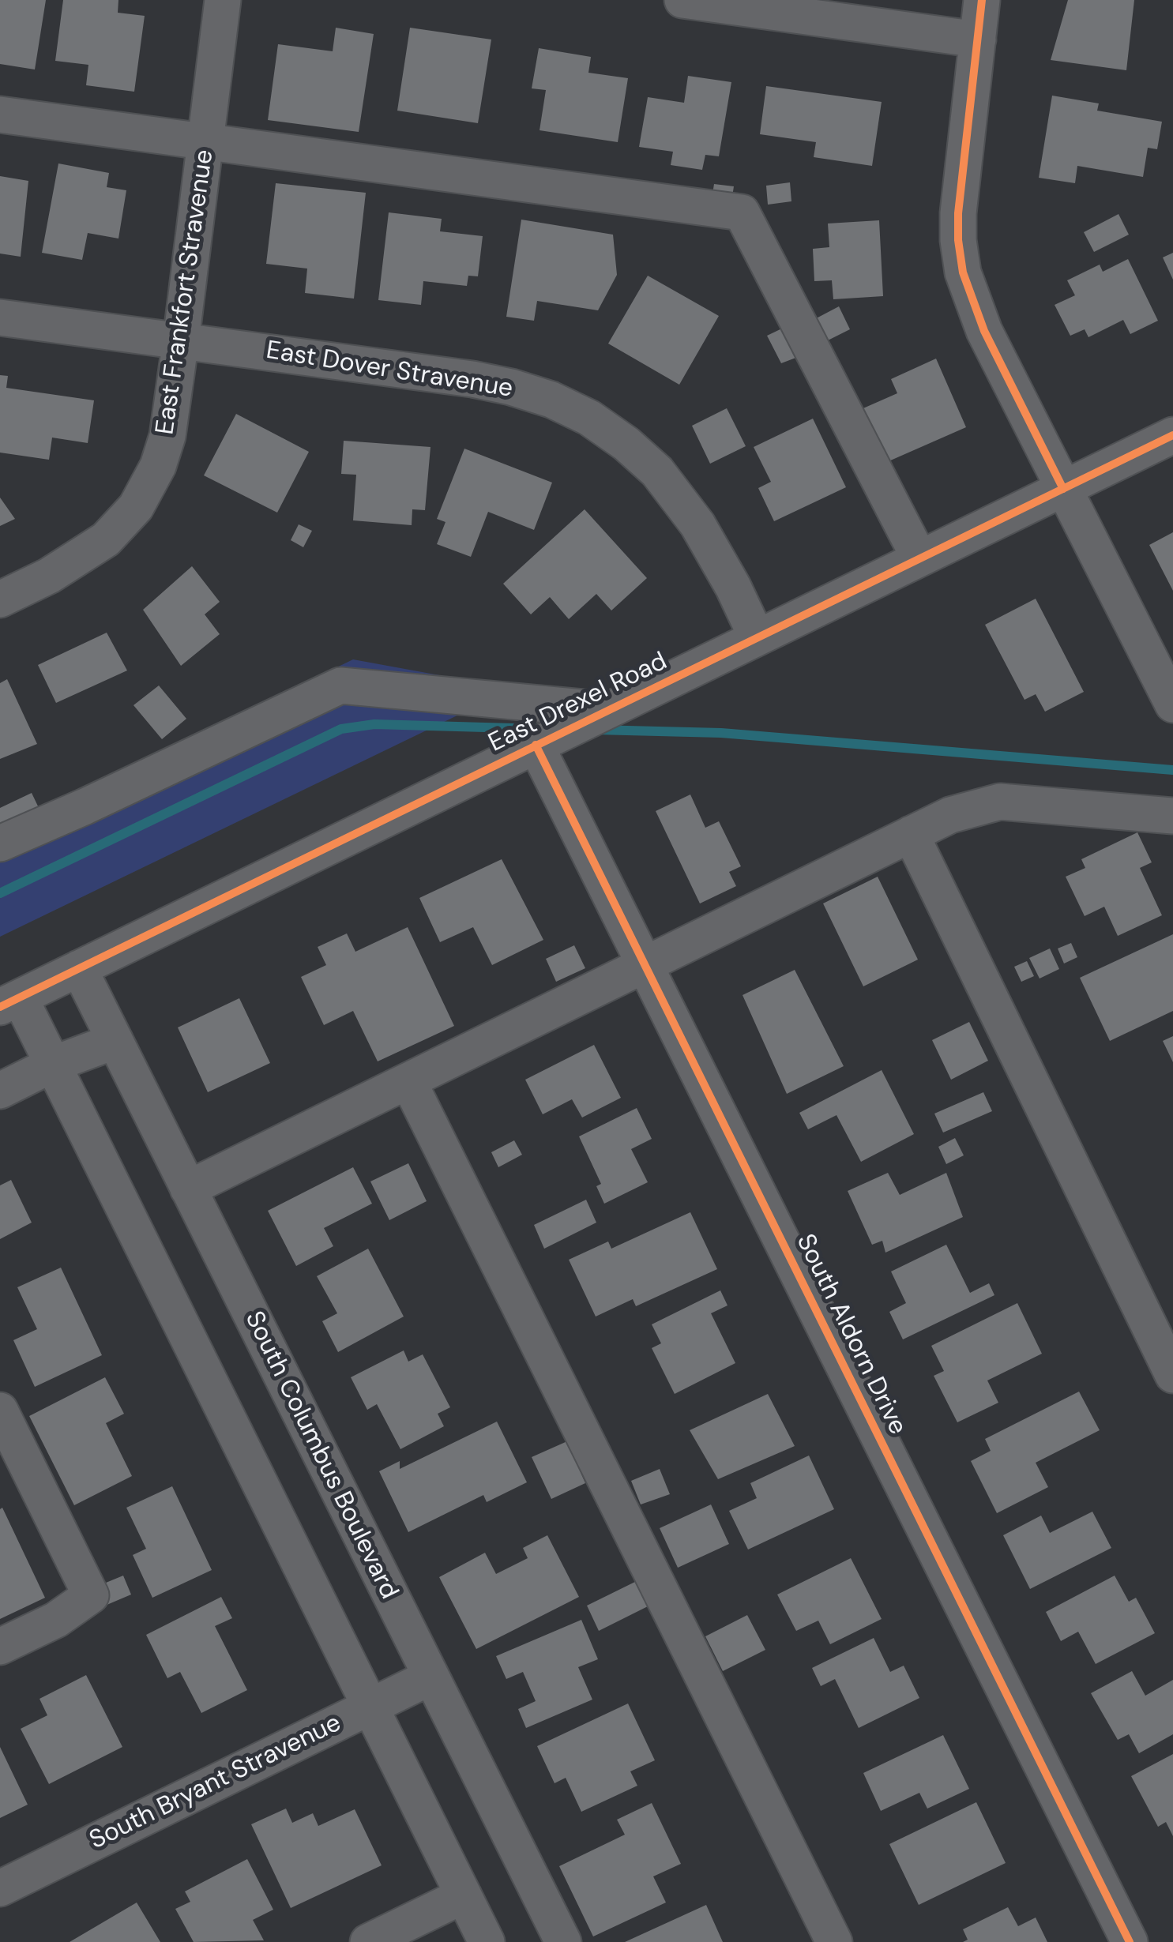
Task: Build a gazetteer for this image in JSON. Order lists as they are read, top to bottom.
{
  "streets": {
    "street": [
      "East Frankfort Stravenue",
      "East Dover Stravenue",
      "East Drexel Road",
      "South Aldorn Drive",
      "South Columbus Boulevard",
      "South Bryant Stravenue"
    ]
  },
  "crossings": [
    ["East Frankfort Stravenue", "East Dover Stravenue"],
    ["East Dover Stravenue", "East Drexel Road"],
    ["East Drexel Road", "South Aldorn Drive"],
    ["East Drexel Road", "South Columbus Boulevard"],
    ["South Columbus Boulevard", "South Bryant Stravenue"]
  ]
}
